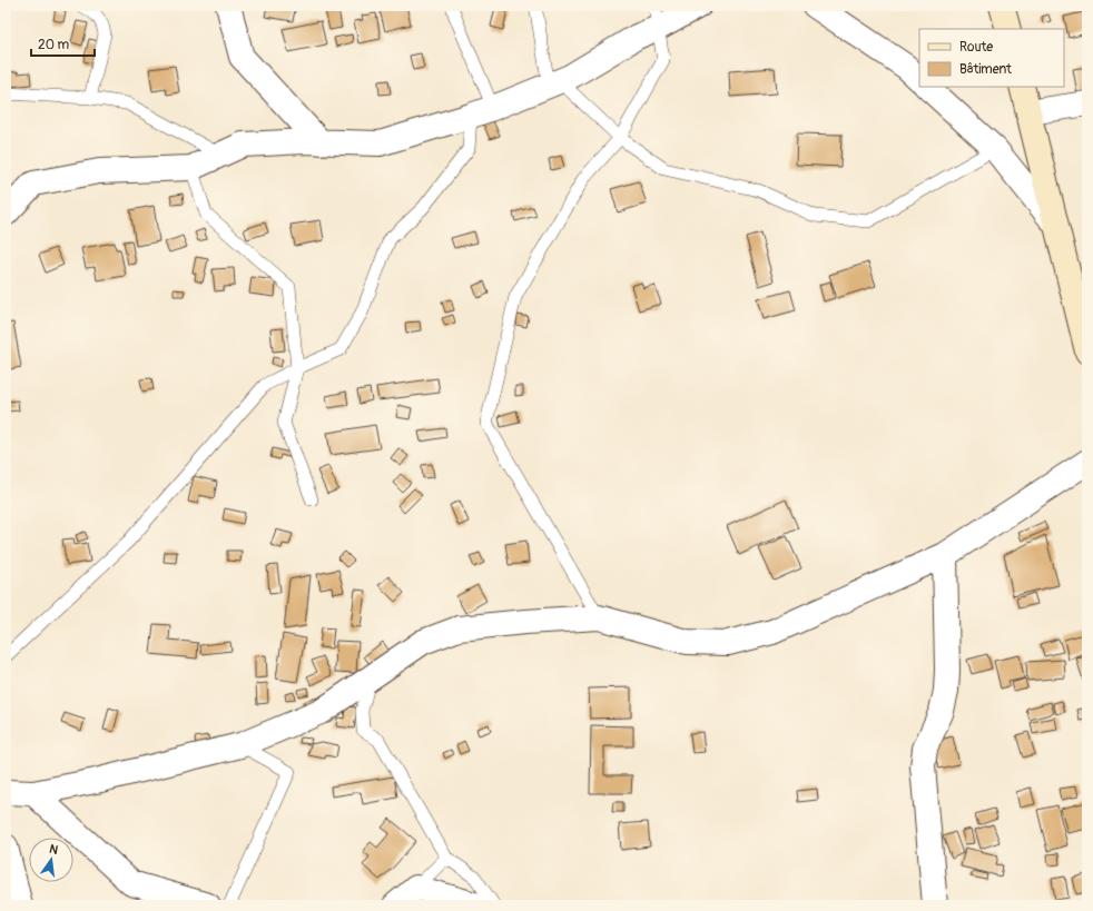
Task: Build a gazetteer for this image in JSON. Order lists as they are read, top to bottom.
{
  "legend": ["Route", "Bâtiment"],
  "scale_bar": "20 m",
  "north": "top"
}
